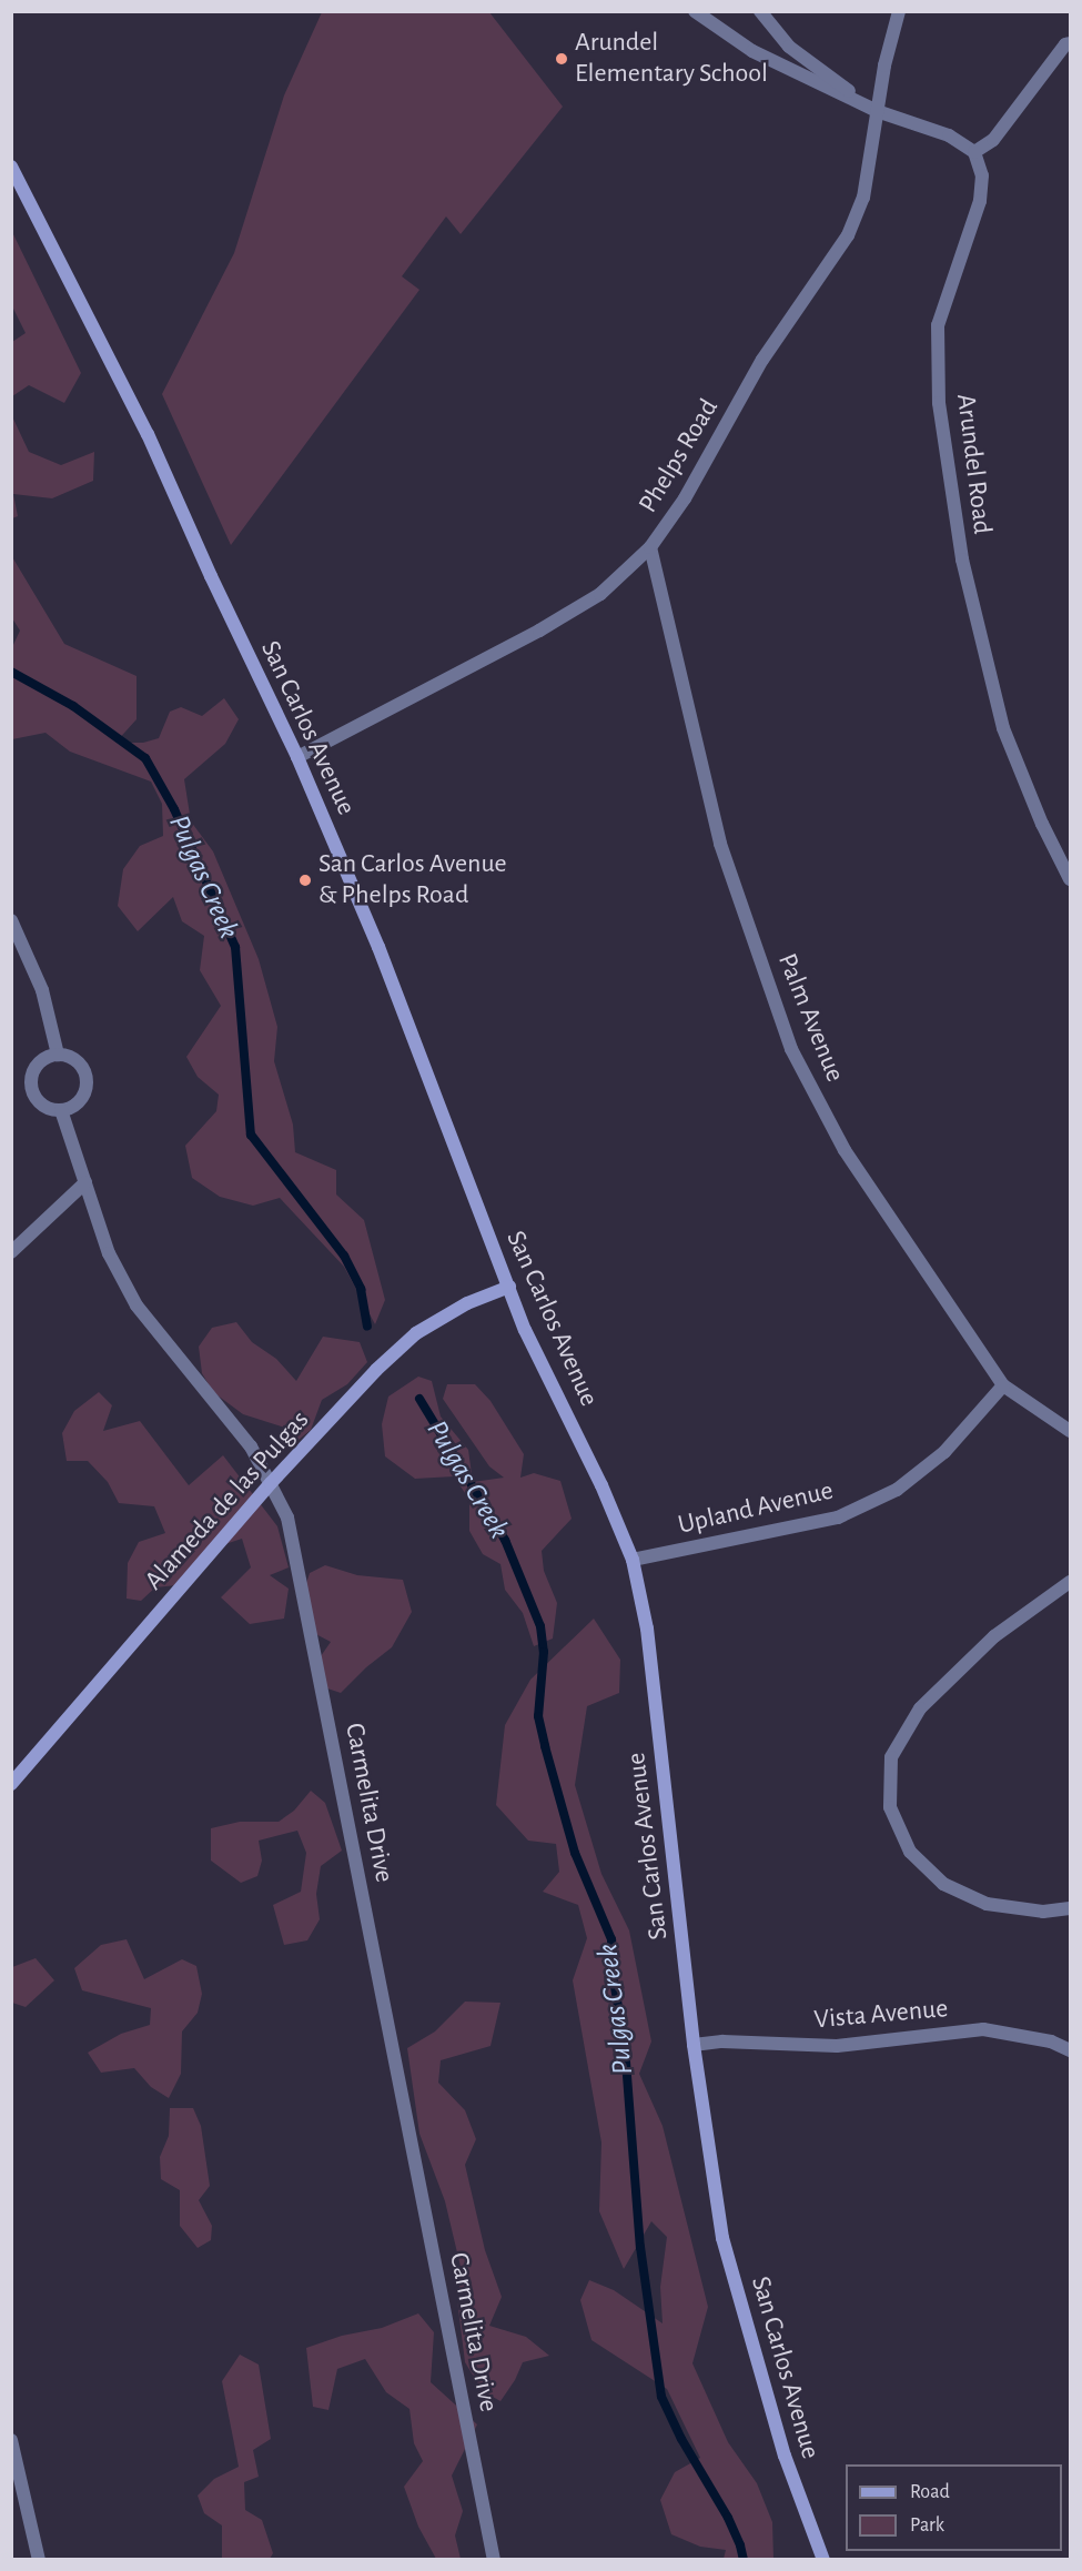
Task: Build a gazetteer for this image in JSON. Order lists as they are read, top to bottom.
{
  "streets": {
    "main road": ["San Carlos Avenue", "Alameda de las Pulgas"],
    "street": [
      "Phelps Road",
      "Arundel Road",
      "Palm Avenue",
      "Upland Avenue",
      "Carmelita Drive",
      "Vista Avenue"
    ]
  },
  "crossings": [
    ["Phelps Road", "San Carlos Avenue"],
    ["Phelps Road", "Palm Avenue"],
    ["San Carlos Avenue", "Alameda de las Pulgas"],
    ["San Carlos Avenue", "Upland Avenue"],
    ["San Carlos Avenue", "Vista Avenue"],
    ["Palm Avenue", "Upland Avenue"],
    ["Alameda de las Pulgas", "Carmelita Drive"]
  ],
  "water": ["Pulgas Creek"],
  "places": ["Arundel Elementary School", "San Carlos Avenue & Phelps Road"],
  "legend": ["Road", "Park"]
}
